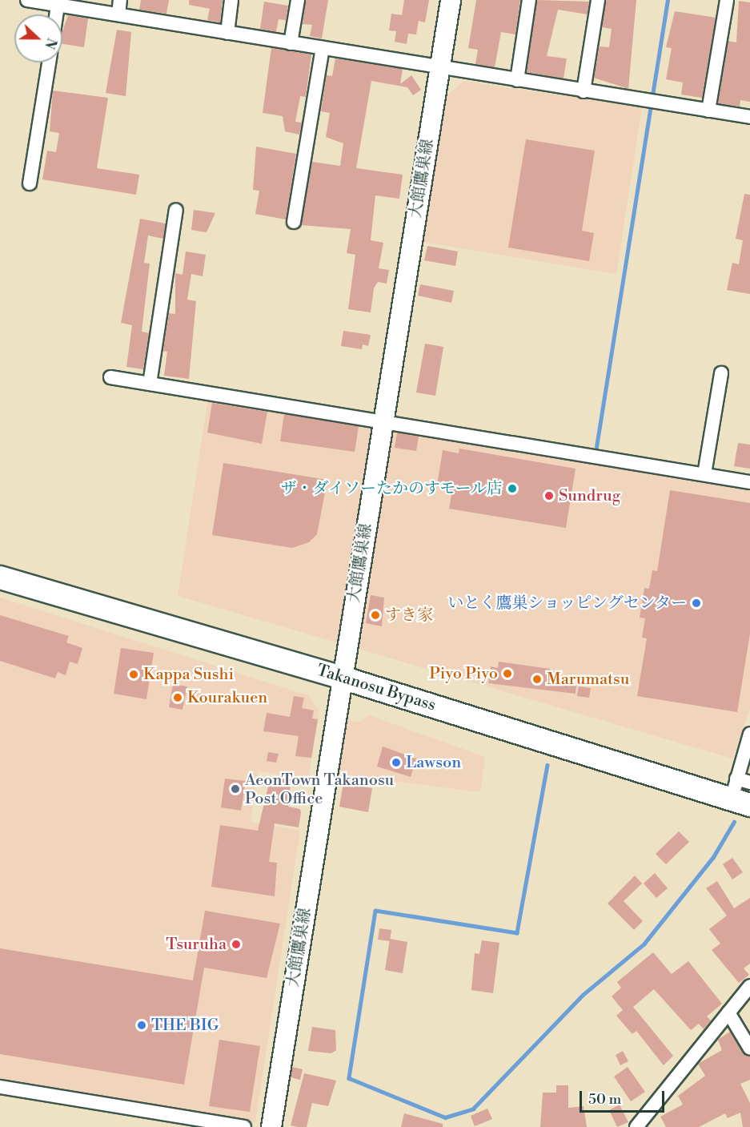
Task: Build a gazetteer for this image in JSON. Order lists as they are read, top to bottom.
{
  "streets": {
    "highway": ["Takanosu Bypass"],
    "main road": ["大館鷹巣線"]
  },
  "crossings": [
    ["大館鷹巣線", "Takanosu Bypass"]
  ],
  "places": [
    "ザ・ダイソーたかのすモール店",
    "Sundrug",
    "いとく鷹巣ショッピングセンター",
    "すき家",
    "Piyo Piyo",
    "Kappa Sushi",
    "Marumatsu",
    "Kourakuen",
    "Lawson",
    "AeonTown Takanosu Post Office",
    "Tsuruha",
    "THE BIG"
  ],
  "scale_bar": "50 m",
  "north": "right"
}
